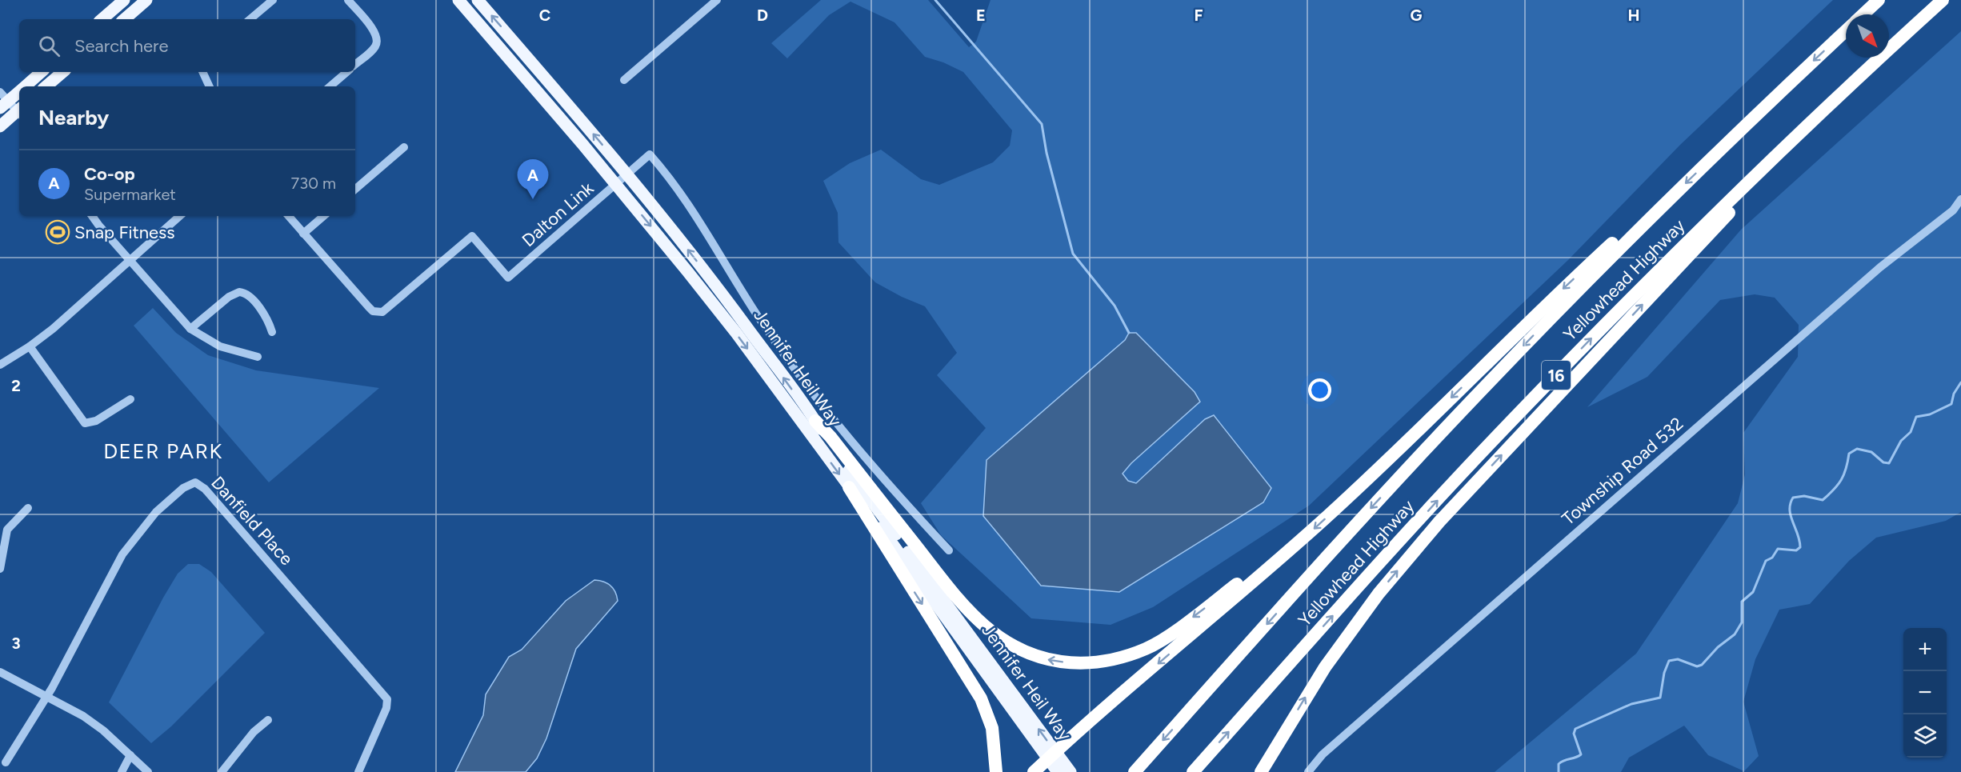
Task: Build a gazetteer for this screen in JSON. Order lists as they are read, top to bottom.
{
  "streets": {
    "highway": ["Yellowhead Highway", "16"],
    "main road": ["Jennifer Heil Way"],
    "street": ["Dalton Link", "Township Road 532", "Danfield Place"]
  },
  "crossings": [
    ["Dalton Link", "Jennifer Heil Way"]
  ],
  "districts": ["DEER PARK"],
  "places": {
    "sports": ["Snap Fitness"]
  },
  "north": "bottom right",
  "page": {
    "search": "Search here",
    "heading": "Nearby",
    "list": [
      {
        "mark": "A",
        "name": "Co-op",
        "note": "Supermarket",
        "value": "730 m"
      }
    ],
    "pins": "A",
    "map_buttons": ["+", "−"]
  },
  "grid": {
    "columns": [
      "C",
      "D",
      "E",
      "F",
      "G",
      "H"
    ],
    "rows": ["2", "3"]
  }
}
